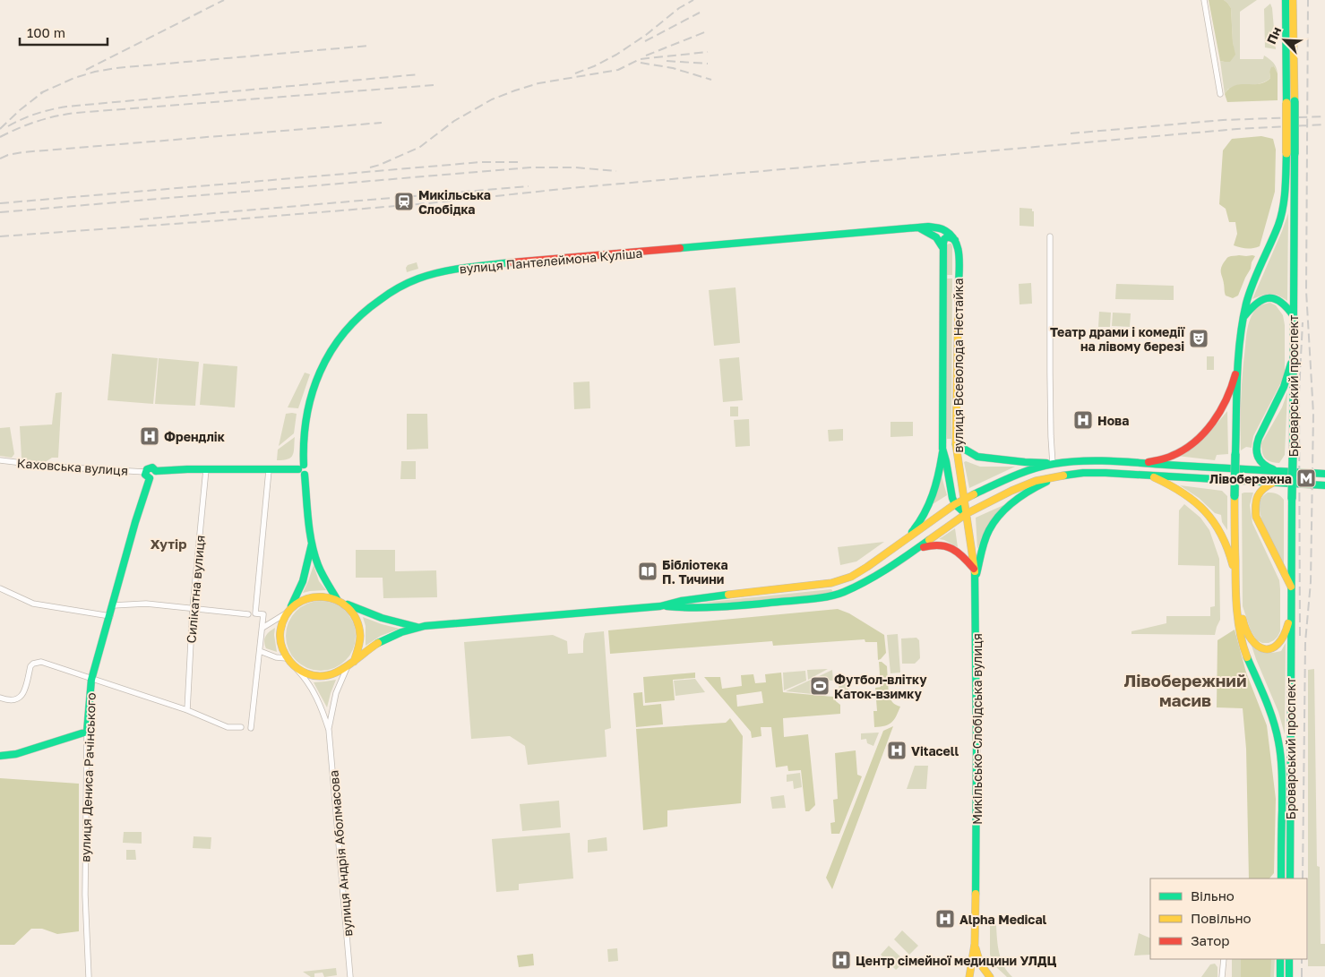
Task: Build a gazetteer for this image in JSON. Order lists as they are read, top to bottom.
{
  "streets": {
    "main road": [
      "вулиця Пантелеймона Куліша",
      "вулиця Всеволода Нестайка",
      "Броварський проспект",
      "Микільсько-Слобідська вулиця",
      "вулиця Дениса Рачінського"
    ],
    "street": ["Каховська вулиця", "Силікатна вулиця", "вулиця Андрія Аболмасова"]
  },
  "crossings": [
    ["вулиця Пантелеймона Куліша", "вулиця Всеволода Нестайка"],
    ["вулиця Пантелеймона Куліша", "вулиця Андрія Аболмасова"],
    ["вулиця Всеволода Нестайка", "Микільсько-Слобідська вулиця"],
    ["Каховська вулиця", "вулиця Дениса Рачінського"]
  ],
  "districts": ["Хутір", "Лівобережний масив"],
  "places": {
    "station": ["Микільська Слобідка"],
    "theatre": ["Театр драми і комедії на лівому березі"],
    "hospital": [
      "Нова",
      "Френдлік",
      "Vitacell",
      "Alpha Medical",
      "Центр сімейної медицини УЛДЦ"
    ],
    "metro station": ["Лівобережна"],
    "library": ["Бібліотека П. Тичини"],
    "sports": ["Футбол-влітку Каток-взимку"]
  },
  "legend": ["Вільно", "Повільно", "Затор"],
  "scale_bar": "100 m",
  "north": "top left"
}
